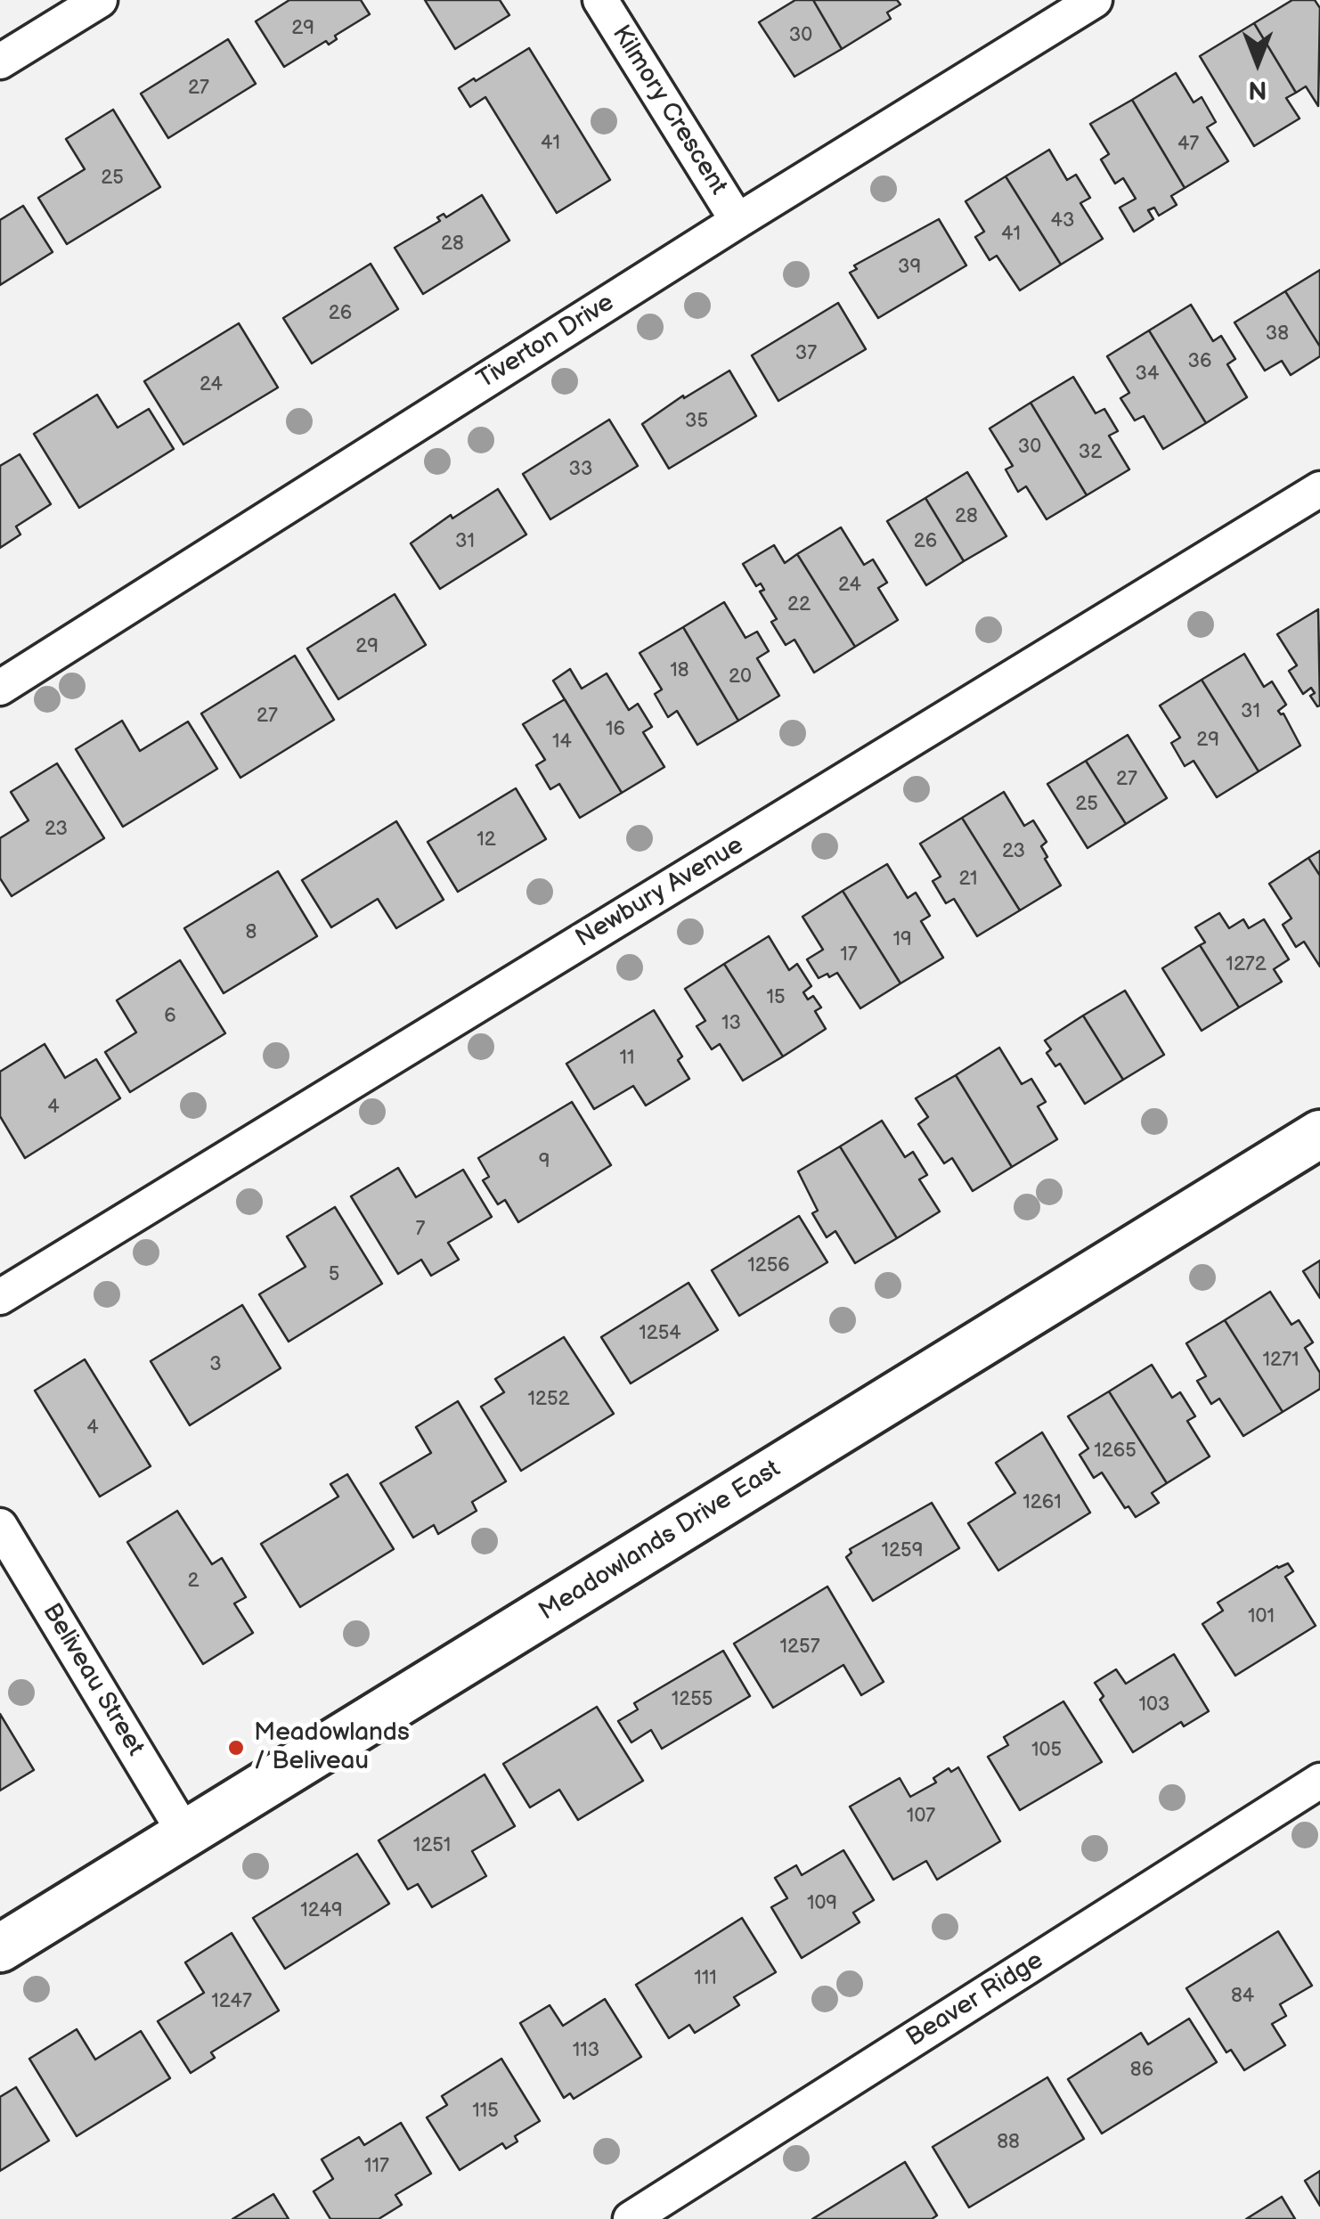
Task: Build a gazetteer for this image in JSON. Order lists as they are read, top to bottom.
{
  "streets": {
    "main road": ["Meadowlands Drive East"],
    "street": [
      "Kilmory Crescent",
      "Tiverton Drive",
      "Newbury Avenue",
      "Beliveau Street",
      "Beaver Ridge"
    ]
  },
  "crossings": [
    ["Kilmory Crescent", "Tiverton Drive"],
    ["Meadowlands Drive East", "Beliveau Street"]
  ],
  "places": ["Meadowlands / Beliveau"],
  "house_numbers": [
    "29",
    "30",
    "27",
    "41",
    "47",
    "25",
    "43",
    "41",
    "28",
    "39",
    "26",
    "38",
    "37",
    "36",
    "34",
    "24",
    "35",
    "30",
    "32",
    "33",
    "28",
    "31",
    "26",
    "24",
    "22",
    "29",
    "18",
    "20",
    "31",
    "27",
    "16",
    "29",
    "14",
    "27",
    "25",
    "23",
    "12",
    "23",
    "21",
    "8",
    "19",
    "17",
    "1272",
    "15",
    "6",
    "13",
    "11",
    "4",
    "9",
    "7",
    "1256",
    "5",
    "1254",
    "1271",
    "3",
    "1252",
    "4",
    "1265",
    "1261",
    "1259",
    "2",
    "101",
    "1257",
    "1255",
    "103",
    "105",
    "107",
    "1251",
    "109",
    "1249",
    "111",
    "84",
    "1247",
    "113",
    "86",
    "115",
    "88",
    "117"
  ],
  "north": "bottom"
}
